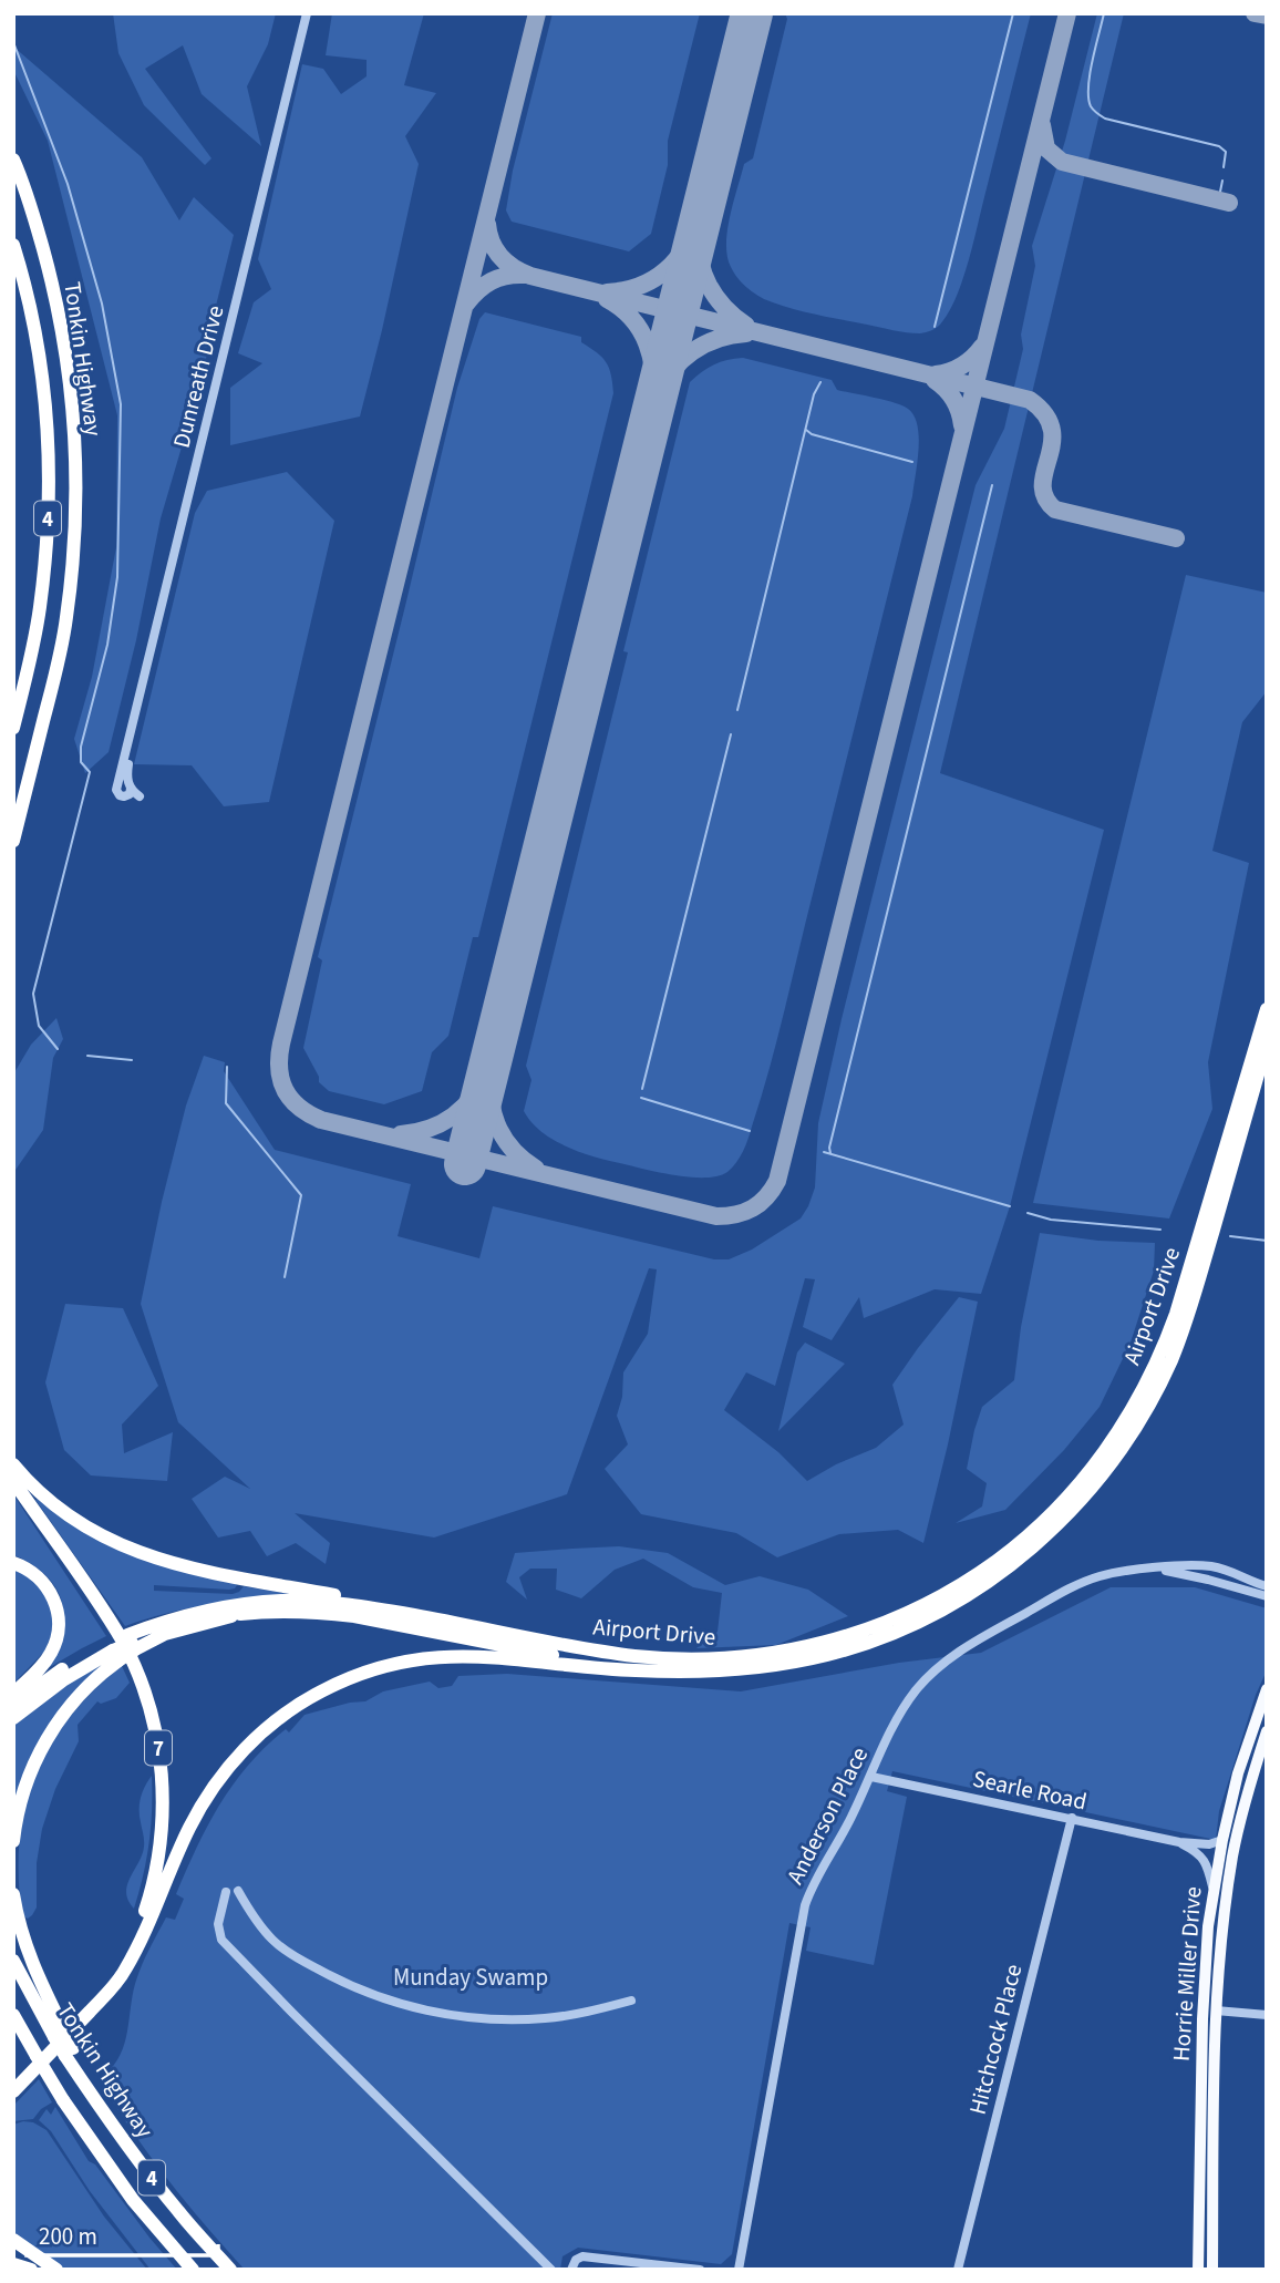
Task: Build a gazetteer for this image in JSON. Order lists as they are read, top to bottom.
{
  "streets": {
    "highway": [
      "Tonkin Highway",
      "4",
      "Airport Drive",
      "7"
    ],
    "main road": ["Horrie Miller Drive"],
    "street": [
      "Dunreath Drive",
      "Searle Road",
      "Anderson Place",
      "Hitchcock Place"
    ]
  },
  "crossings": [
    ["Searle Road", "Anderson Place"],
    ["Searle Road", "Horrie Miller Drive"],
    ["Searle Road", "Hitchcock Place"]
  ],
  "parks": ["Munday Swamp"],
  "scale_bar": "200 m"
}
